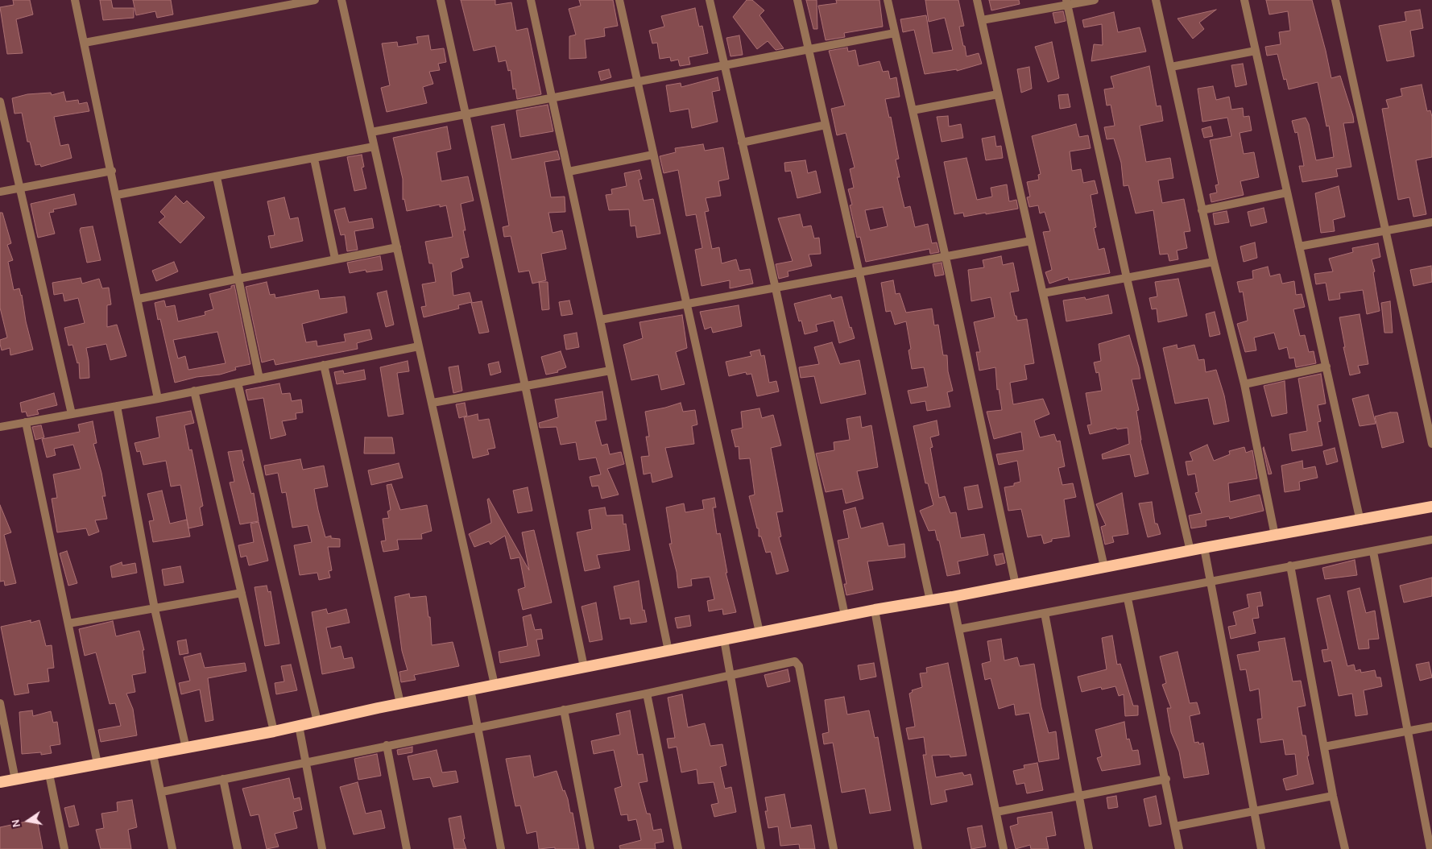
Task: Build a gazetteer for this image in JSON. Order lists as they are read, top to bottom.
{
  "north": "left"
}
